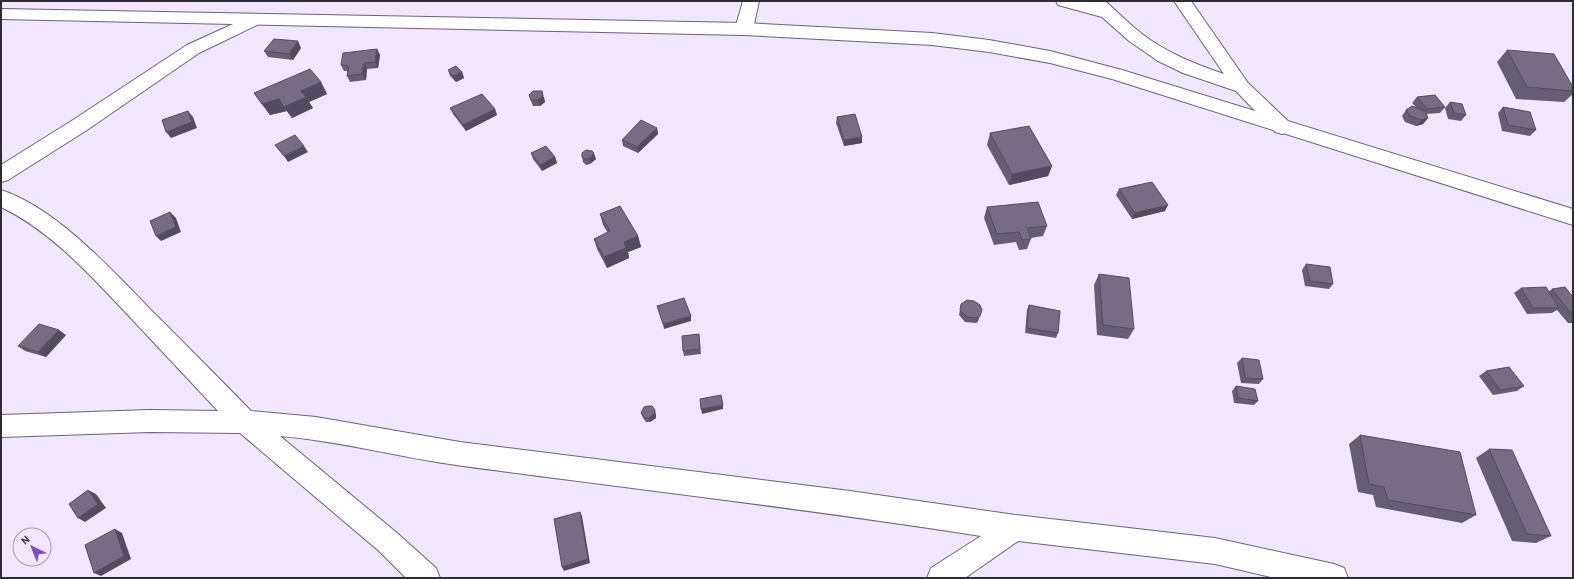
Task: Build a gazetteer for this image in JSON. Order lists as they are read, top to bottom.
{
  "north": "top left"
}
